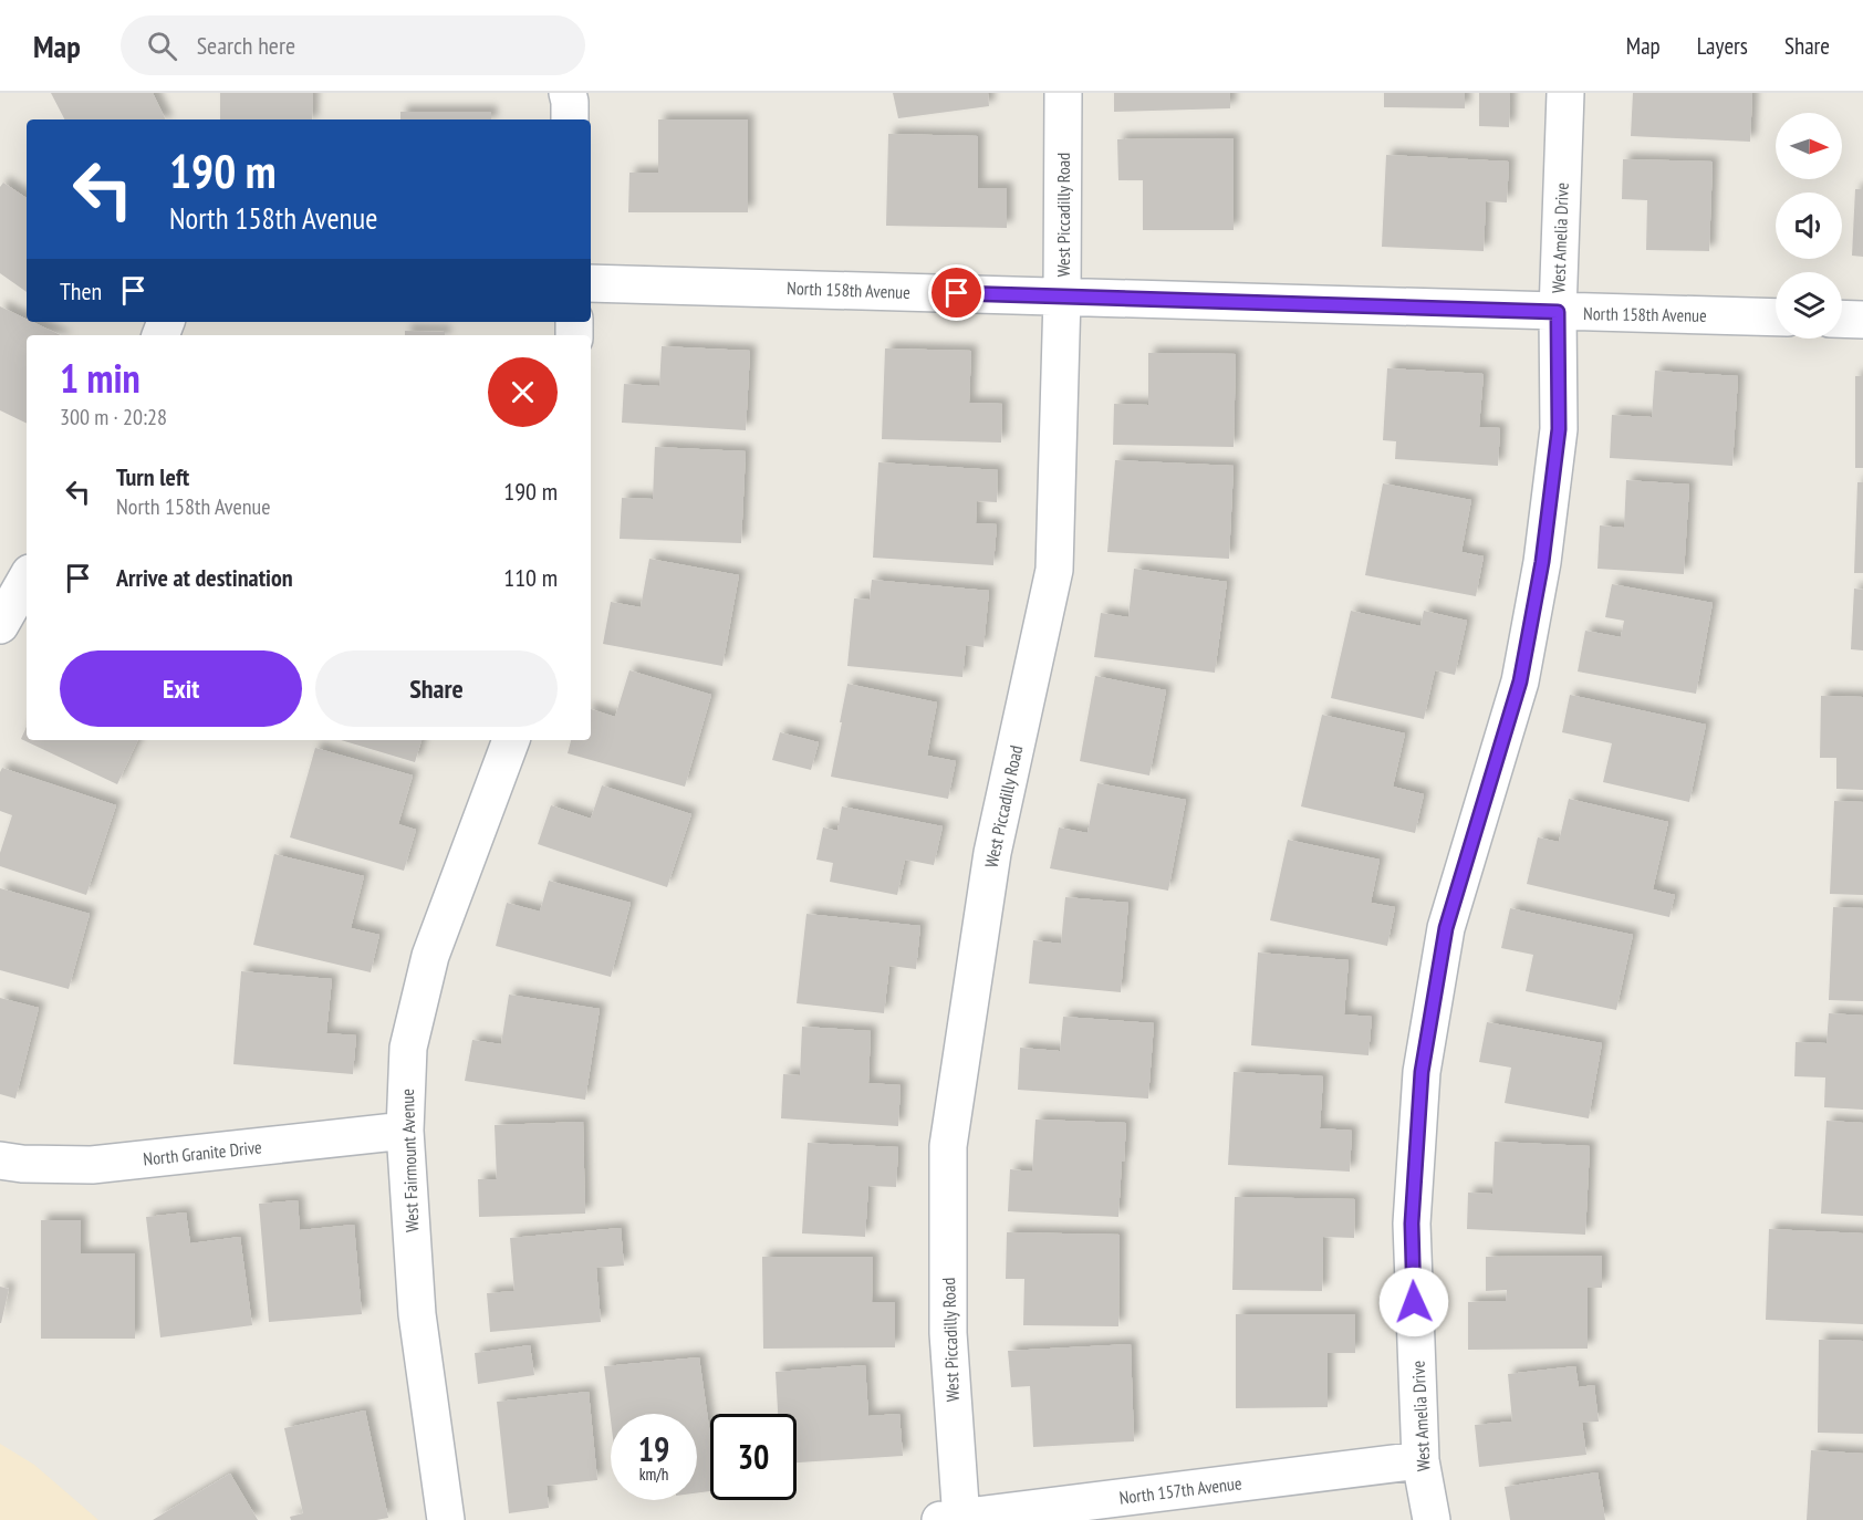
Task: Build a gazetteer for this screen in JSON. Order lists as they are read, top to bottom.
{
  "streets": {
    "street": [
      "West Piccadilly Road",
      "West Amelia Drive",
      "North 158th Avenue",
      "North Granite Drive",
      "West Fairmount Avenue",
      "North 157th Avenue"
    ]
  },
  "crossings": [
    ["West Piccadilly Road", "North 158th Avenue"],
    ["West Piccadilly Road", "North 157th Avenue"],
    ["West Amelia Drive", "North 158th Avenue"],
    ["West Amelia Drive", "North 157th Avenue"],
    ["North Granite Drive", "West Fairmount Avenue"]
  ],
  "north": "right",
  "page": {
    "header": "Map",
    "search": "Search here",
    "nav": ["Map", "Layers", "Share"],
    "turn": ["190 m", "North 158th Avenue"],
    "then": "Then",
    "heading": ["1 min", "300 m · 20:28"],
    "list": [
      {
        "name": "Turn left",
        "note": "North 158th Avenue",
        "value": "190 m"
      },
      {
        "name": "Arrive at destination",
        "value": "110 m"
      }
    ],
    "buttons": ["Exit", "Share"],
    "speed": "19 km/h",
    "limit": "30"
  }
}
